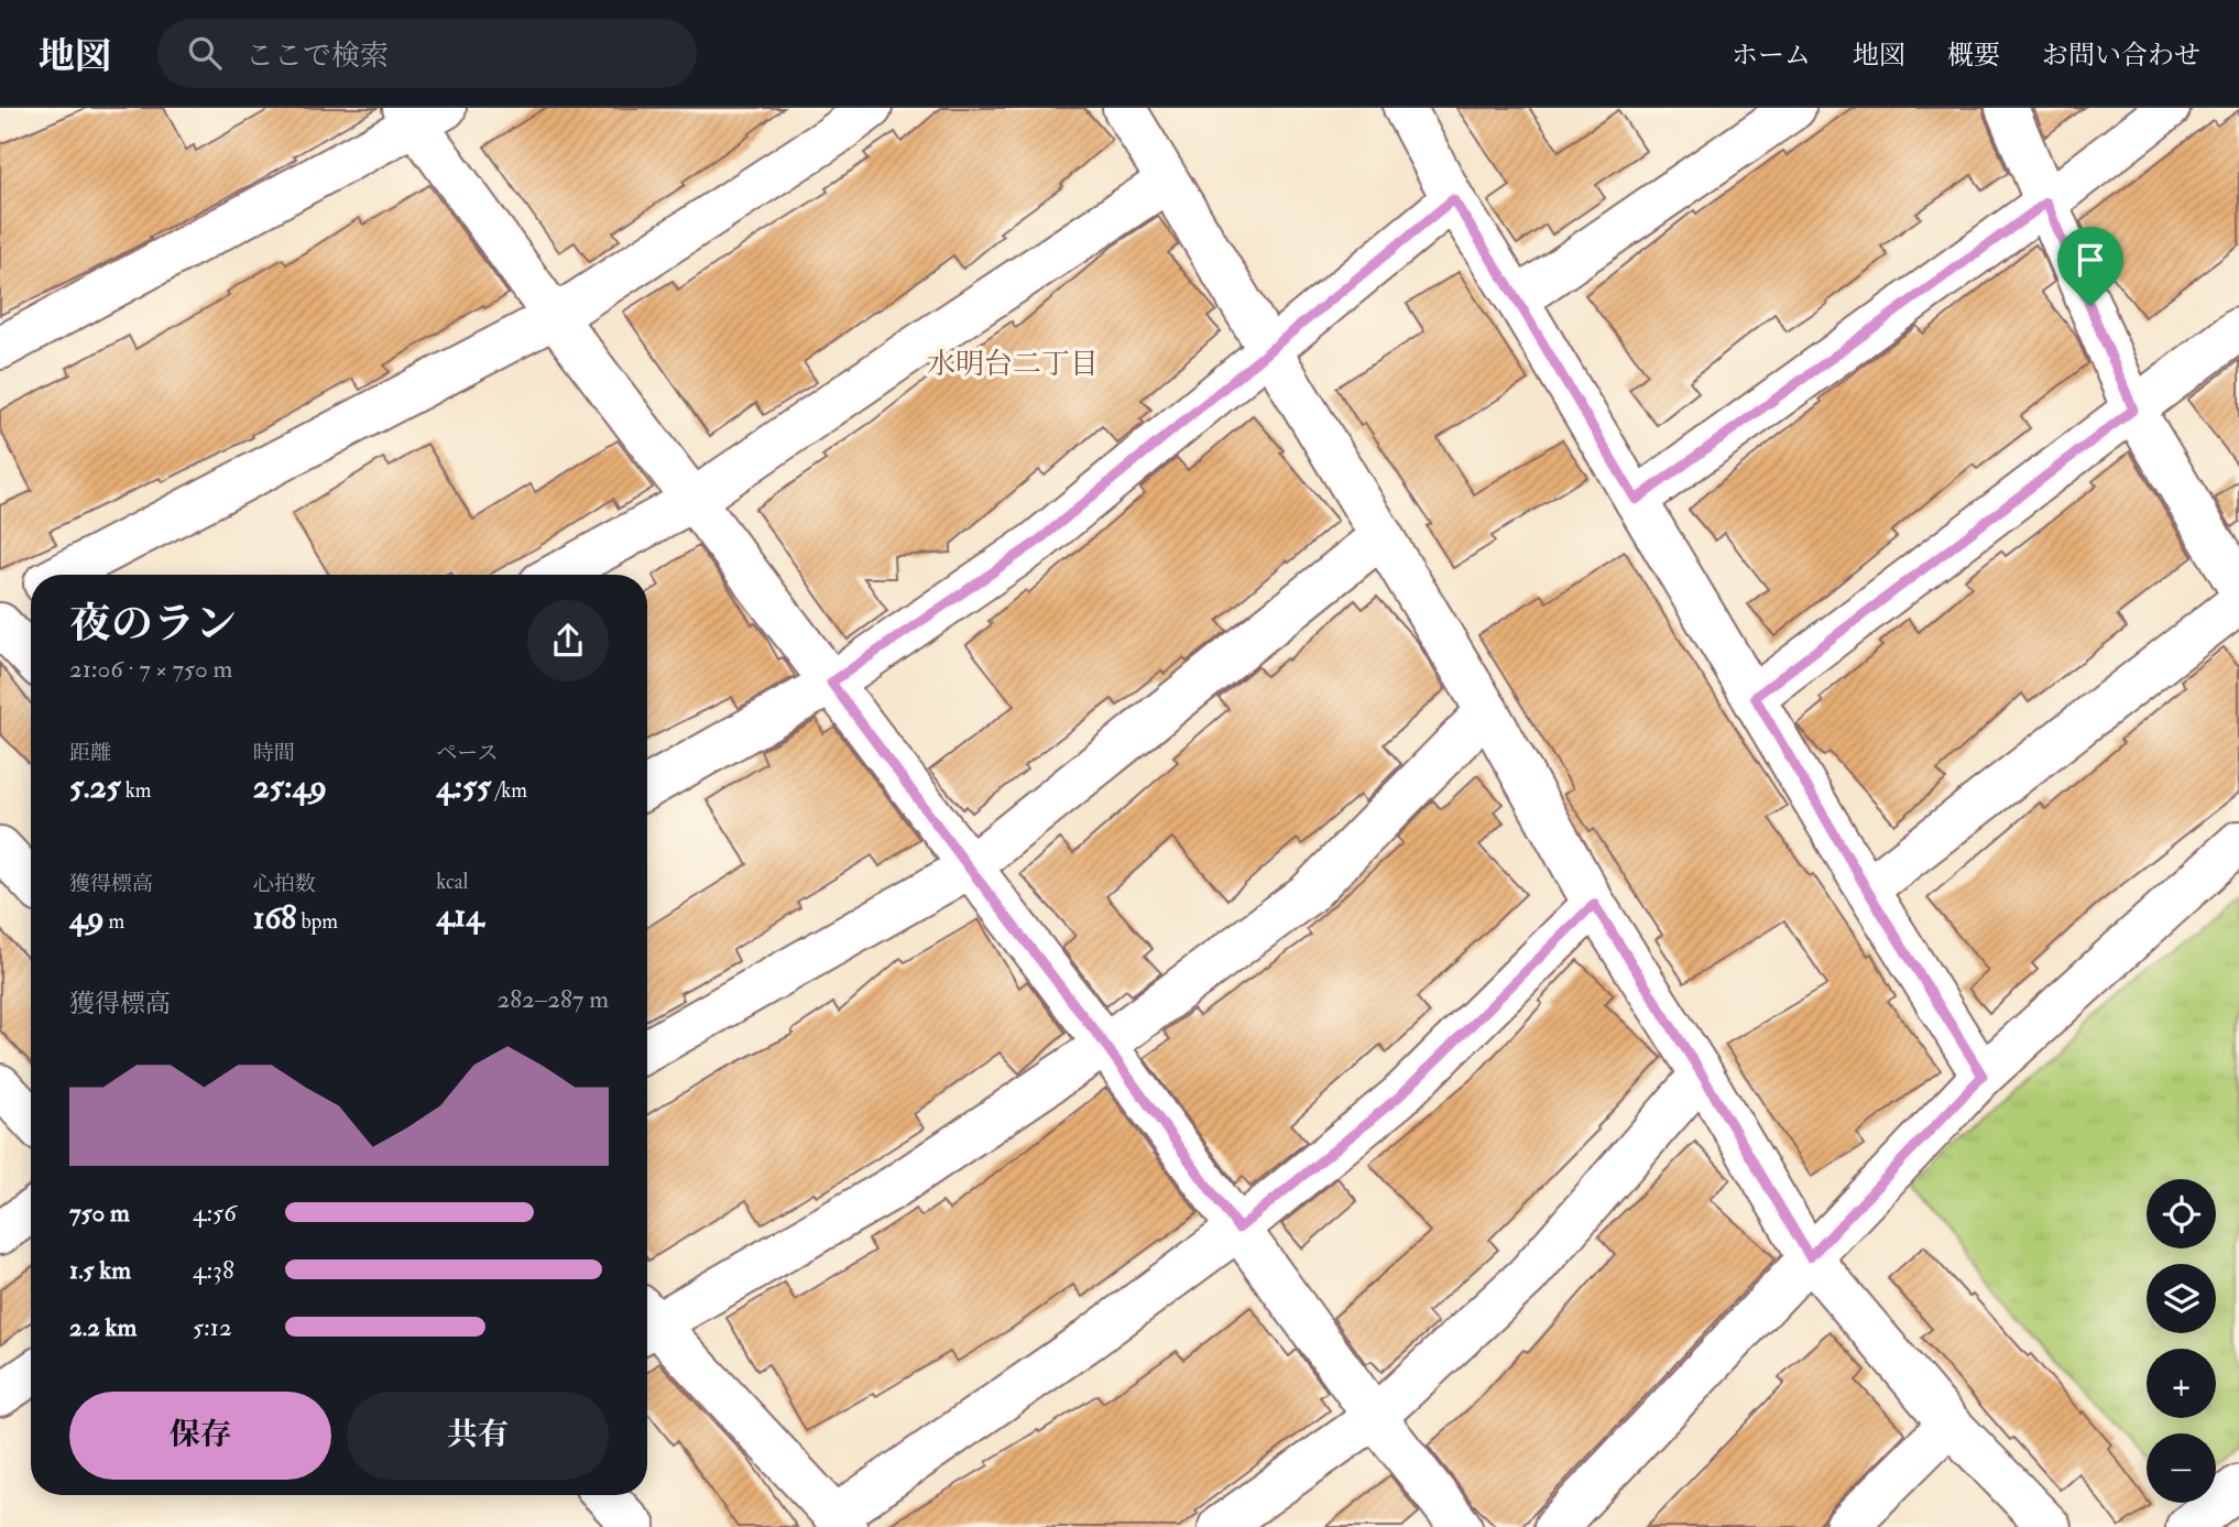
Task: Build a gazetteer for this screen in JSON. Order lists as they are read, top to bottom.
{
  "districts": ["水明台二丁目"],
  "page": {
    "header": "地図",
    "search": "ここで検索",
    "nav": [
      "ホーム",
      "地図",
      "概要",
      "お問い合わせ"
    ],
    "heading": ["夜のラン", "21:06 · 7 × 750 m"],
    "stats": [
      ["距離", "5.25 km"],
      ["時間", "25:49"],
      ["ペース", "4:55 /km"],
      ["獲得標高", "49 m"],
      ["心拍数", "168 bpm"],
      ["kcal", "414"]
    ],
    "chart": ["獲得標高", "282–287 m"],
    "map_buttons": ["+", "−"],
    "list": [
      {
        "name": "750 m",
        "note": "4:56"
      },
      {
        "name": "1.5 km",
        "note": "4:38"
      },
      {
        "name": "2.2 km",
        "note": "5:12"
      }
    ],
    "buttons": ["保存", "共有"]
  }
}
